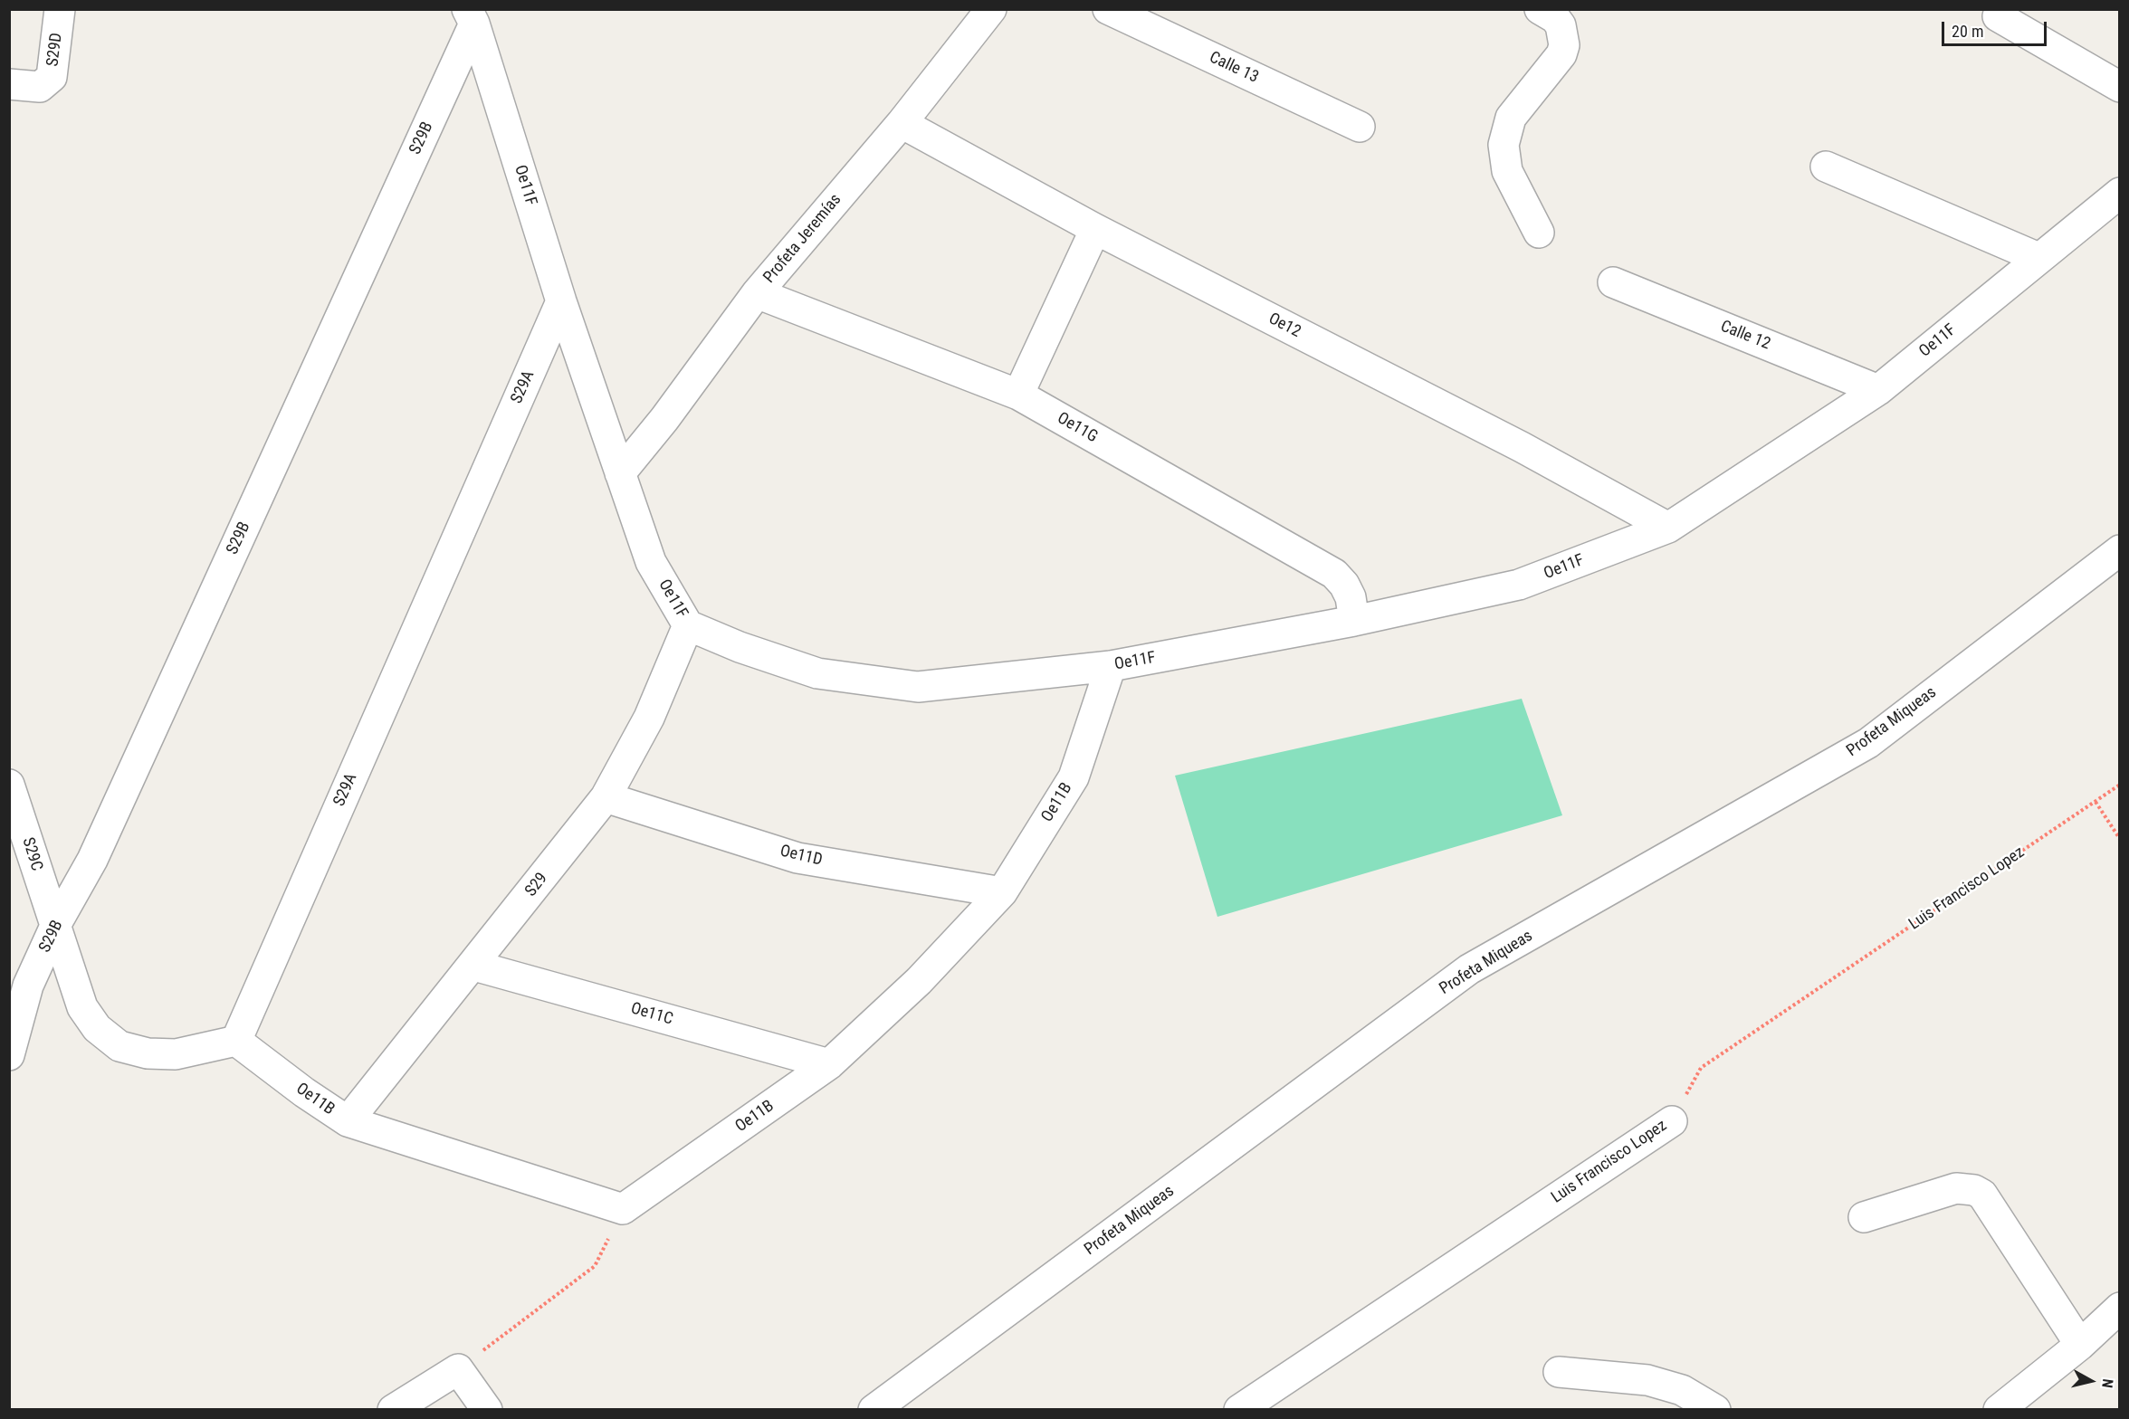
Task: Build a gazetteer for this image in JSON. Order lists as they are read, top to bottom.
{
  "streets": {
    "street": [
      "S29D",
      "Calle 13",
      "S29B",
      "Oe11F",
      "Profeta Jeremías",
      "Oe12",
      "Calle 12",
      "S29A",
      "Oe11G",
      "Profeta Miqueas",
      "Oe11B",
      "S29C",
      "Oe11D",
      "S29",
      "Luis Francisco Lopez",
      "Oe11C"
    ]
  },
  "crossings": [
    ["S29B", "Oe11F"],
    ["S29B", "S29C"],
    ["Oe11F", "Profeta Jeremías"],
    ["Oe11F", "Oe12"],
    ["Oe11F", "Calle 12"],
    ["Oe11F", "S29A"],
    ["Oe11F", "Oe11G"],
    ["Oe11F", "Oe11B"],
    ["Oe11F", "S29"],
    ["Profeta Jeremías", "Oe12"],
    ["Profeta Jeremías", "Oe11G"],
    ["S29A", "Oe11B"],
    ["Oe11B", "Oe11D"],
    ["Oe11B", "S29"],
    ["Oe11B", "Oe11C"],
    ["Oe11D", "S29"],
    ["S29", "Oe11C"]
  ],
  "scale_bar": "20 m",
  "north": "right"
}
